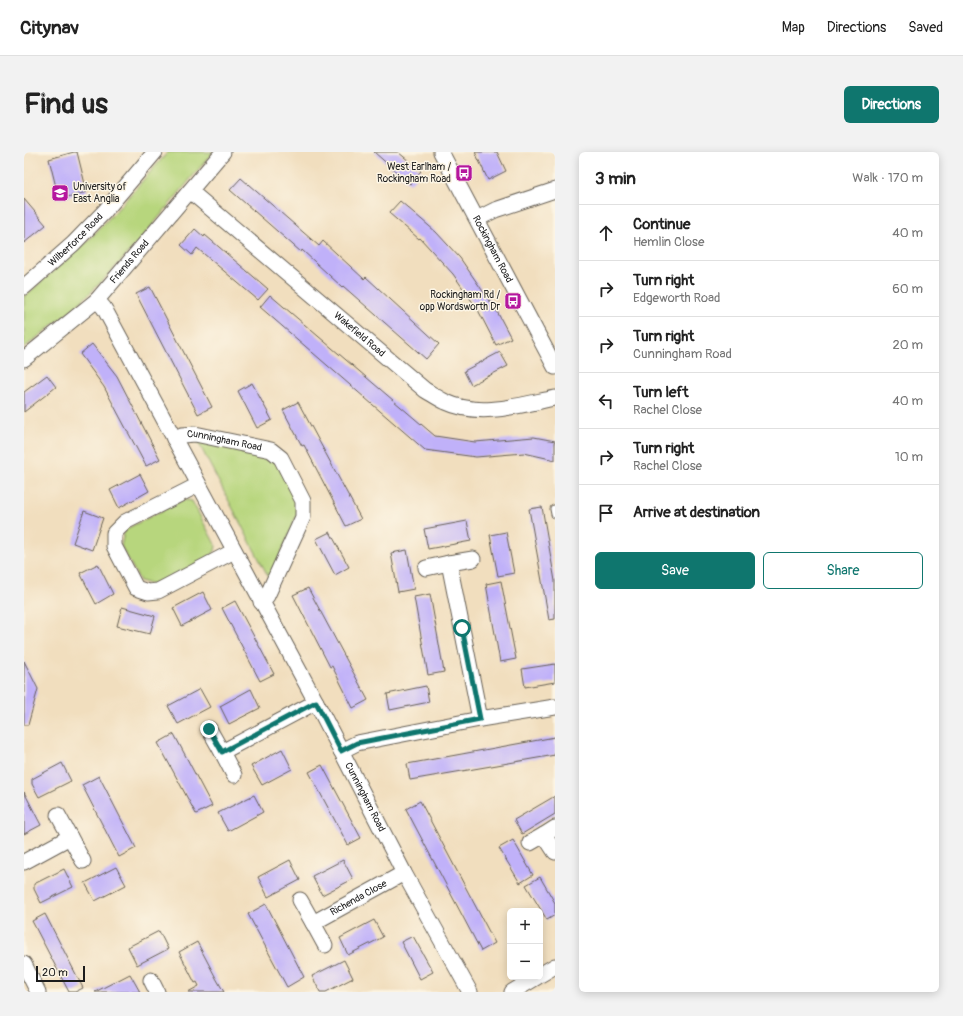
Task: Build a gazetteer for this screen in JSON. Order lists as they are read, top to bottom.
{
  "streets": {
    "street": [
      "Wilberforce Road",
      "Rockingham Road",
      "Friends Road",
      "Wakefield Road",
      "Cunningham Road",
      "Richenda Close"
    ]
  },
  "crossings": [
    ["Friends Road", "Wakefield Road"],
    ["Friends Road", "Cunningham Road"],
    ["Cunningham Road", "Richenda Close"]
  ],
  "places": {
    "bus stop": ["West Earlham / Rockingham Road", "Rockingham Rd / opp Wordsworth Dr"],
    "school or university": ["University of East Anglia"]
  },
  "scale_bar": "20 m",
  "page": {
    "header": "Citynav",
    "nav": ["Map", "Directions", "Saved"],
    "buttons": [
      "Directions",
      ["Save", "Share"]
    ],
    "title": "Find us",
    "heading": ["3 min", "Walk · 170 m"],
    "list": [
      ["Continue", "Hemlin Close", "40 m"],
      ["Turn right", "Edgeworth Road", "60 m"],
      ["Turn right", "Cunningham Road", "20 m"],
      ["Turn left", "Rachel Close", "40 m"],
      ["Turn right", "Rachel Close", "10 m"],
      "Arrive at destination"
    ],
    "map_buttons": ["+", "−"],
    "scale": "20 m"
  }
}
